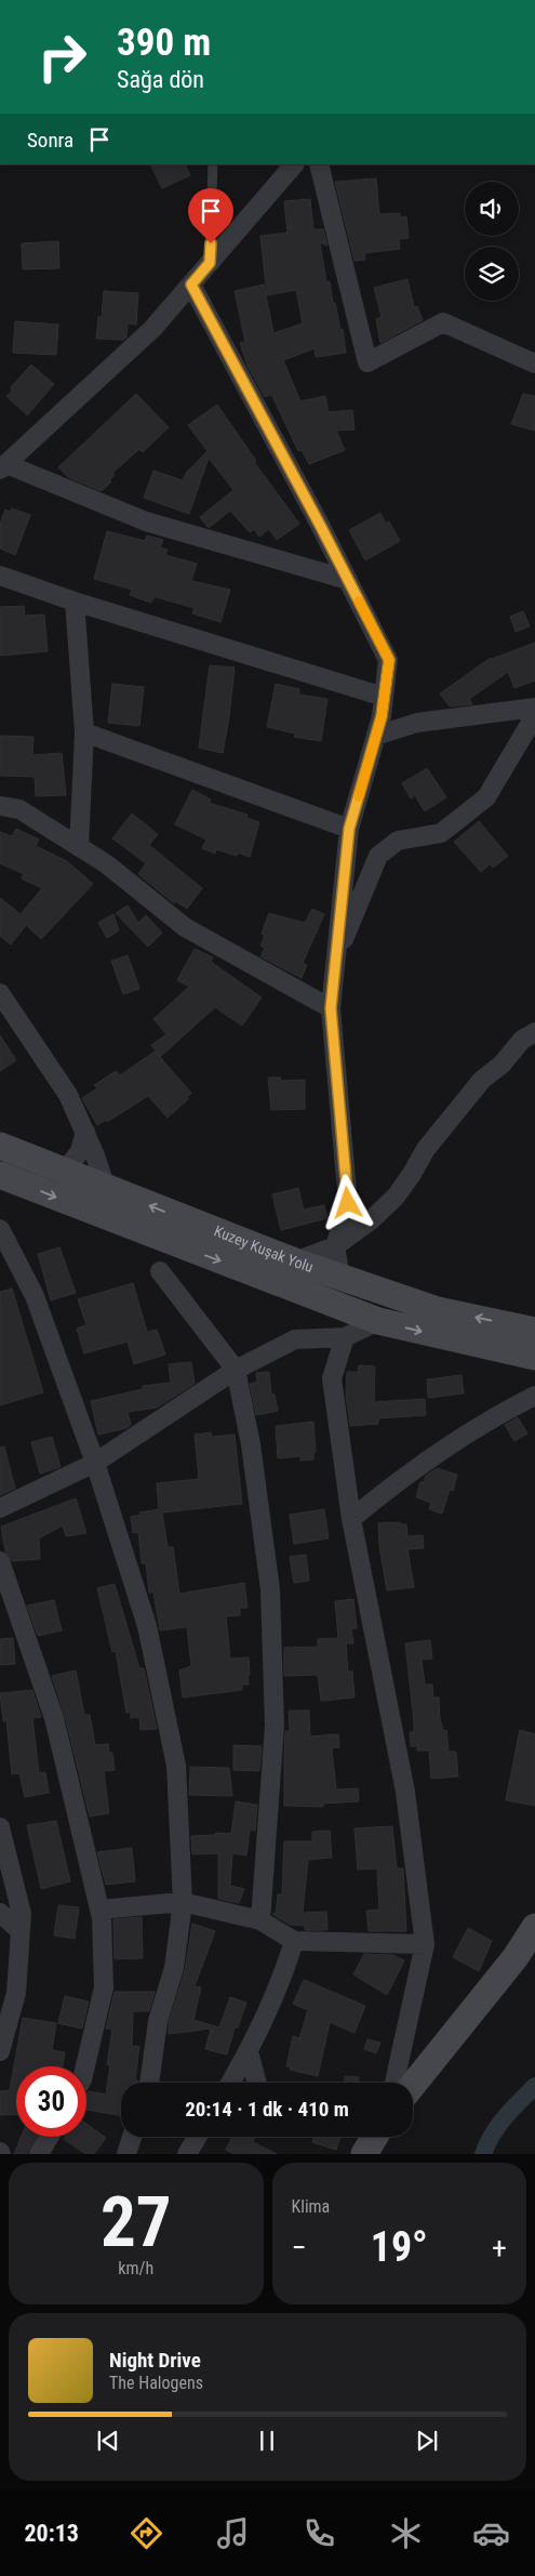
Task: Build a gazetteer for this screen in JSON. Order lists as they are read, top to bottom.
{
  "streets": {
    "main road": ["Kuzey Kuşak Yolu"]
  },
  "page": {
    "turn": ["390 m", "Sağa dön"],
    "then": "Sonra",
    "limit": "30",
    "trip": "20:14 · 1 dk · 410 m",
    "tile": [
      ["27", "km/h"],
      "Klima"
    ],
    "heat": ["−", "19°", "+"],
    "song": ["Night Drive", "The Halogens"],
    "tabs": "20:13"
  }
}
